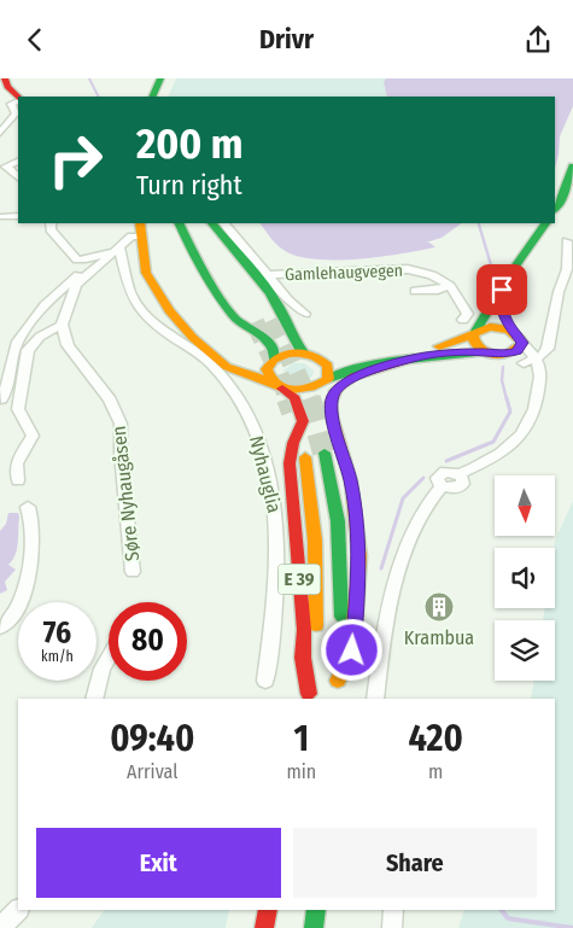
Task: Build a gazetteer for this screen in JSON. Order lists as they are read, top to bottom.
{
  "streets": {
    "main road": ["E 39"],
    "street": ["Gamlehaugvegen", "Nyhauglia", "Søre Nyhaugåsen"]
  },
  "places": {
    "building": ["Krambua"]
  },
  "north": "bottom",
  "page": {
    "header": "Drivr",
    "turn": ["200 m", "Turn right"],
    "speed": "76 km/h",
    "limit": "80",
    "eta": [
      "09:40",
      "Arrival",
      "1",
      "min",
      "420",
      "m"
    ],
    "buttons": ["Exit", "Share"]
  }
}
